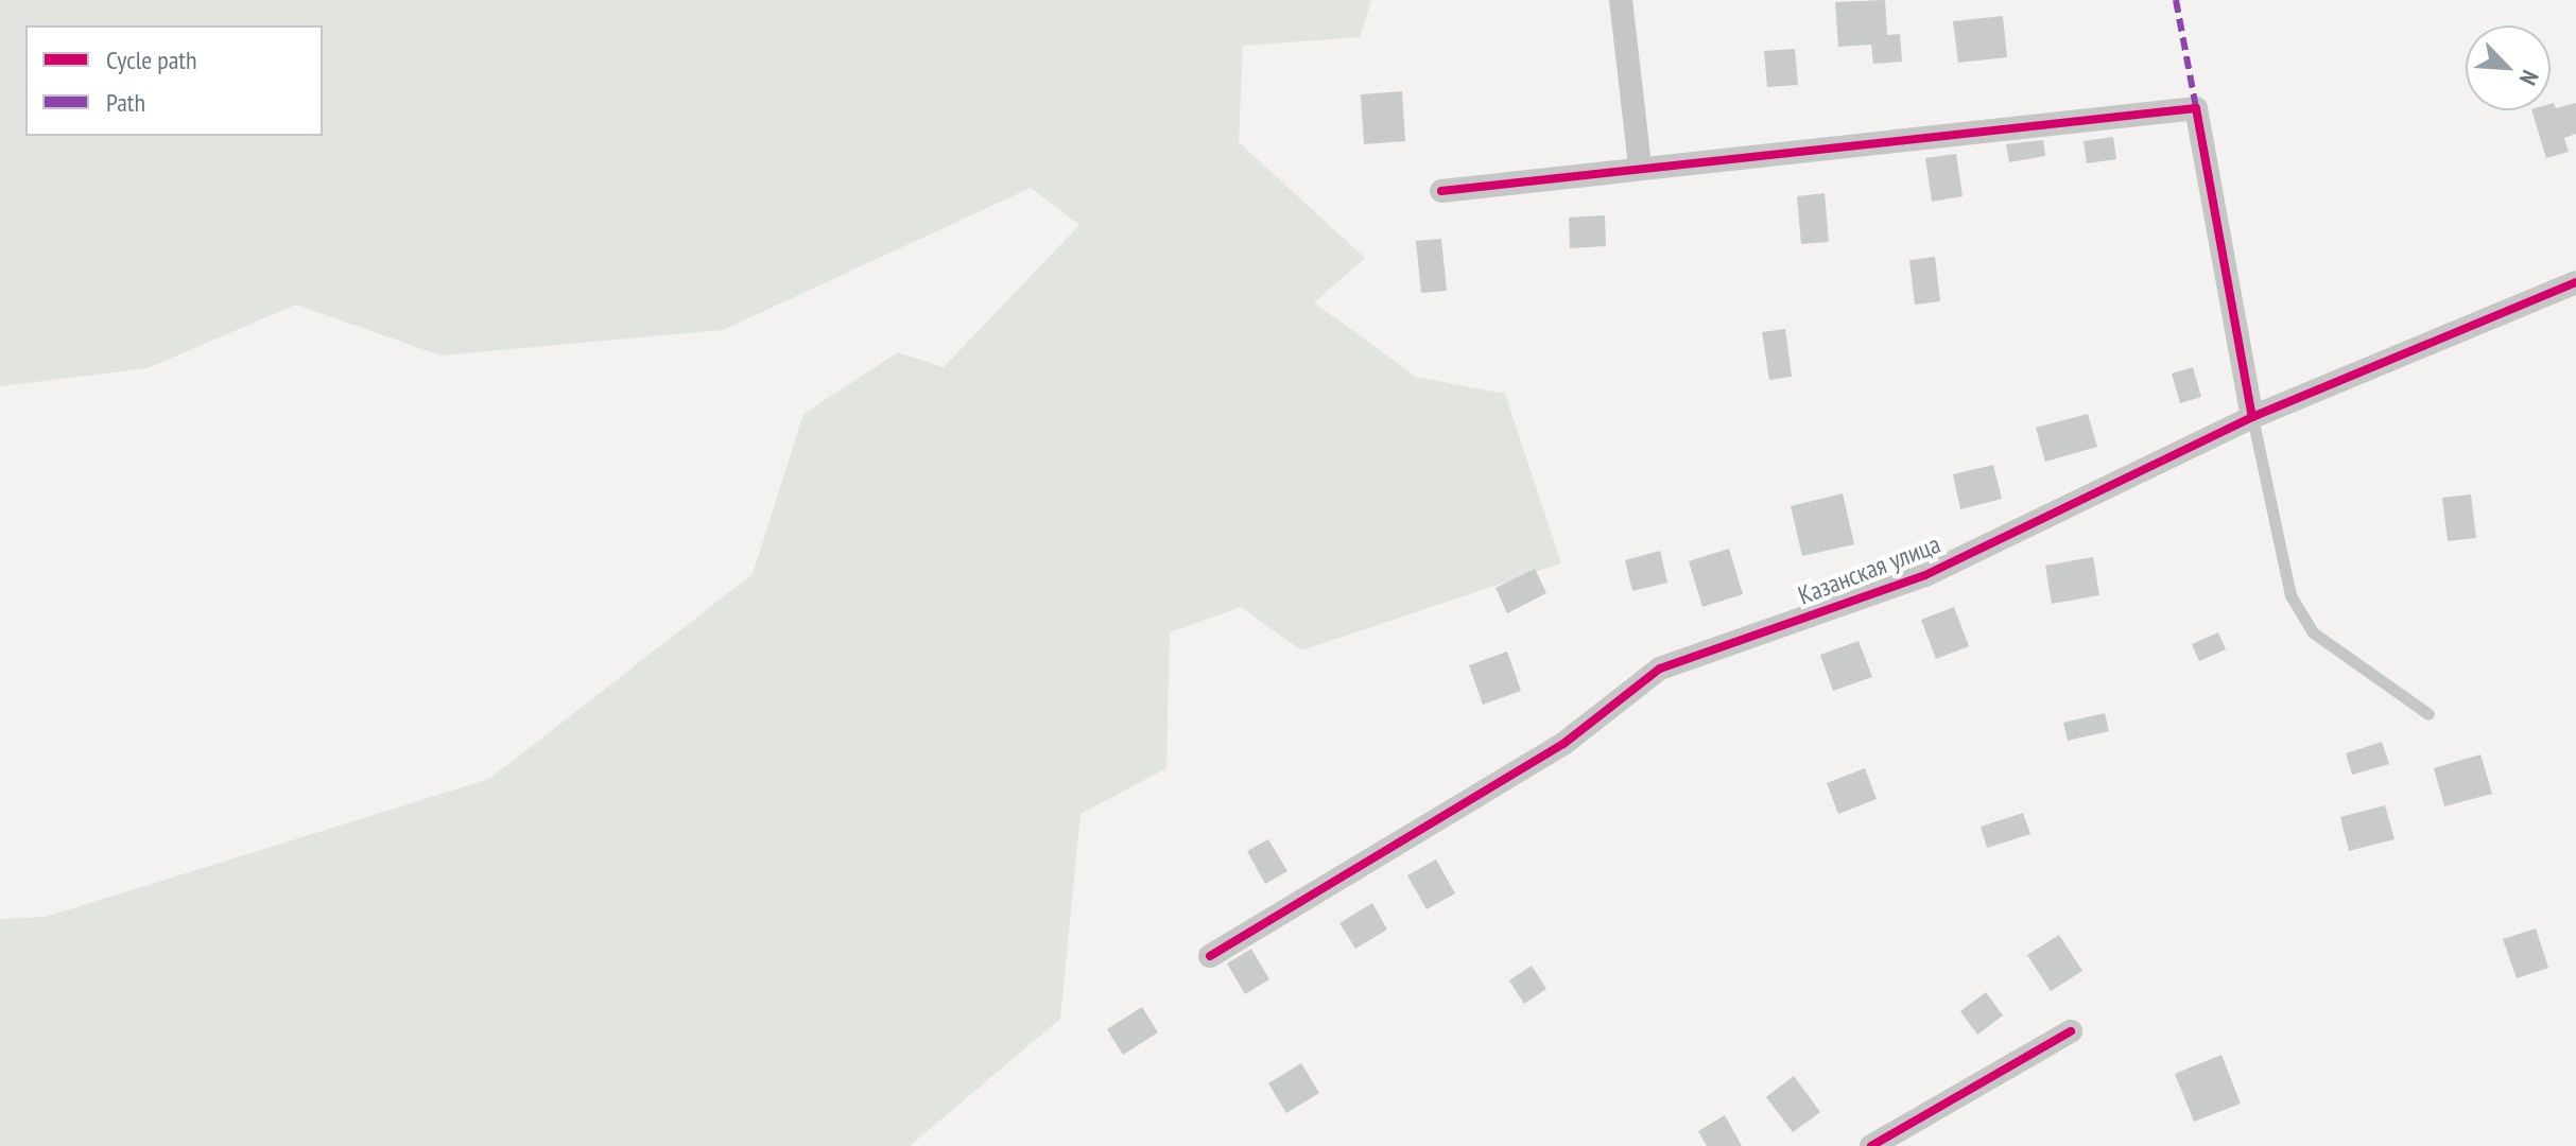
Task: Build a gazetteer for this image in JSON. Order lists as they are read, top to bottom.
{
  "streets": {
    "street": ["Казанская улица"]
  },
  "legend": ["Cycle path", "Path"],
  "north": "bottom right"
}
